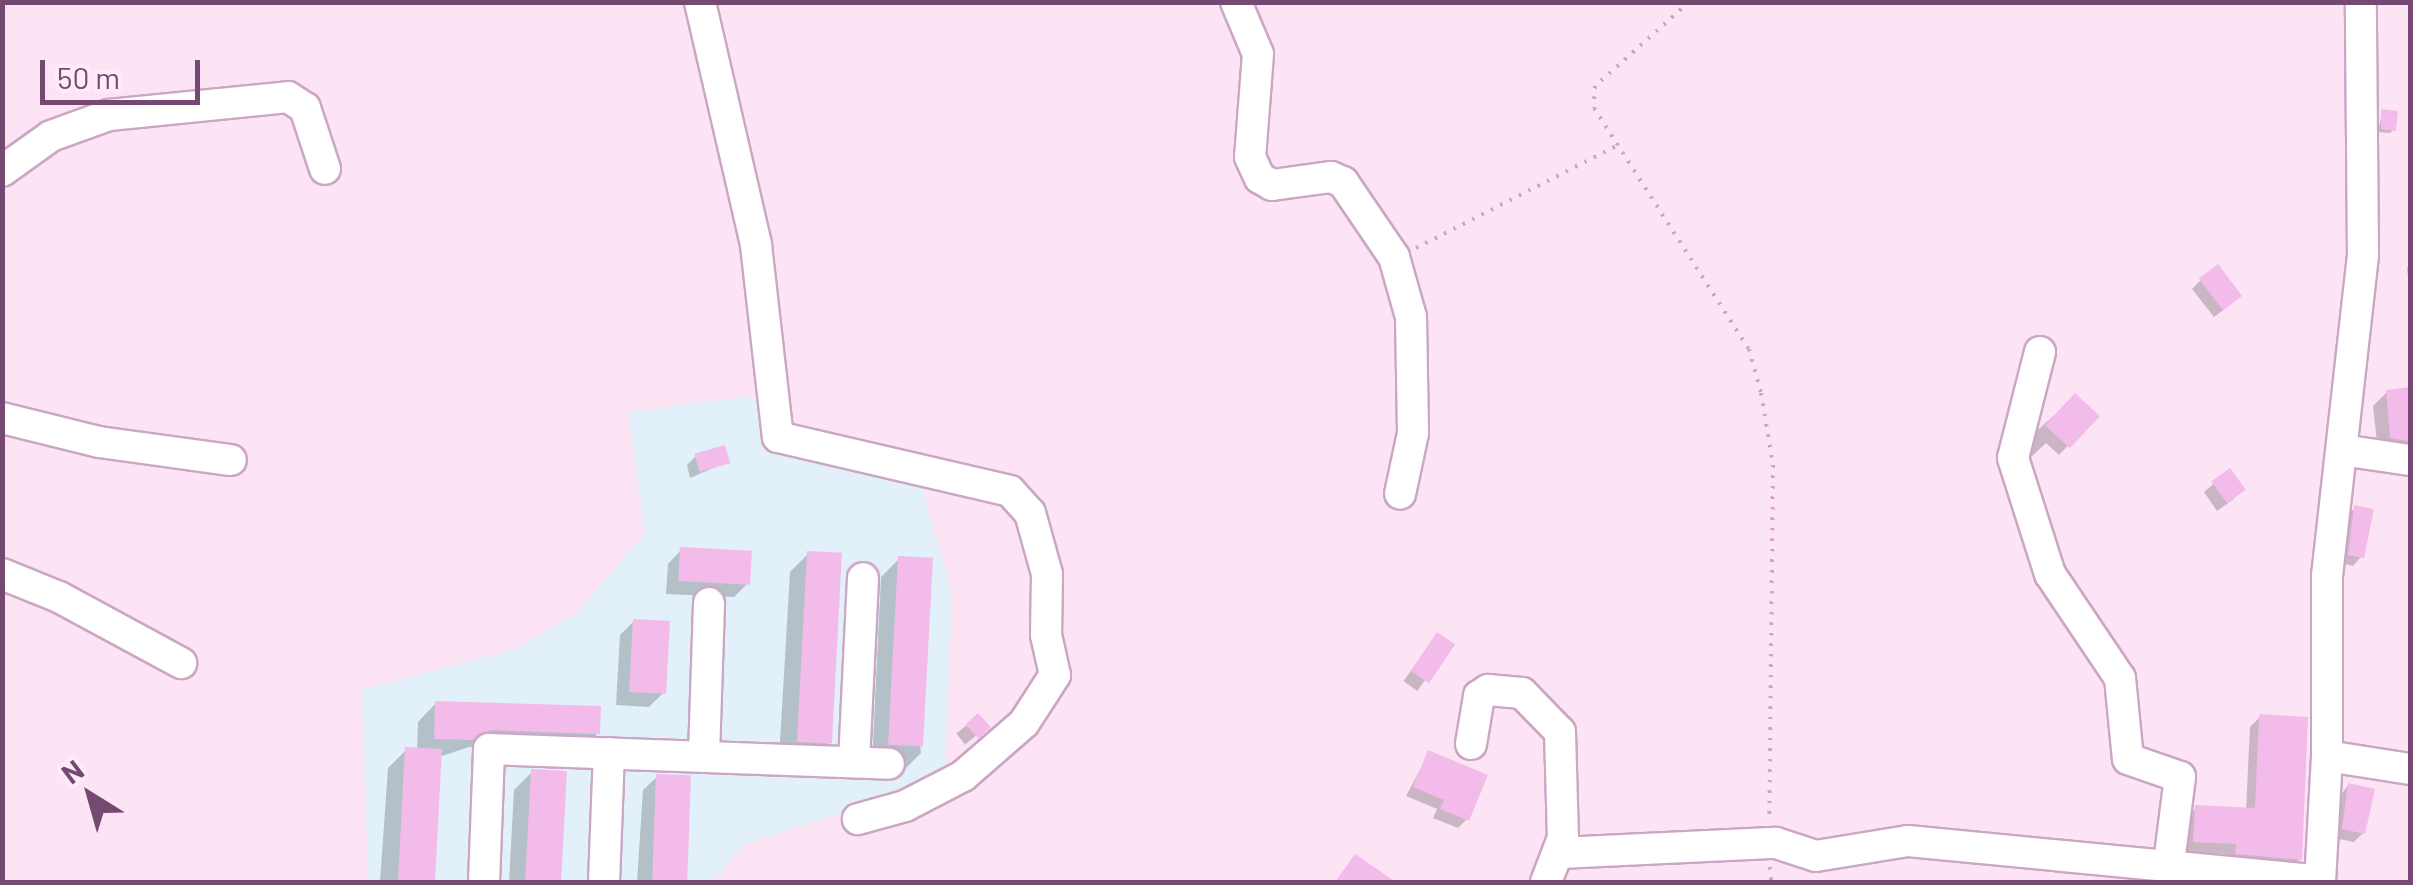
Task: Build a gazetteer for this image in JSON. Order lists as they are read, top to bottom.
{
  "scale_bar": "50 m",
  "north": "top left"
}
